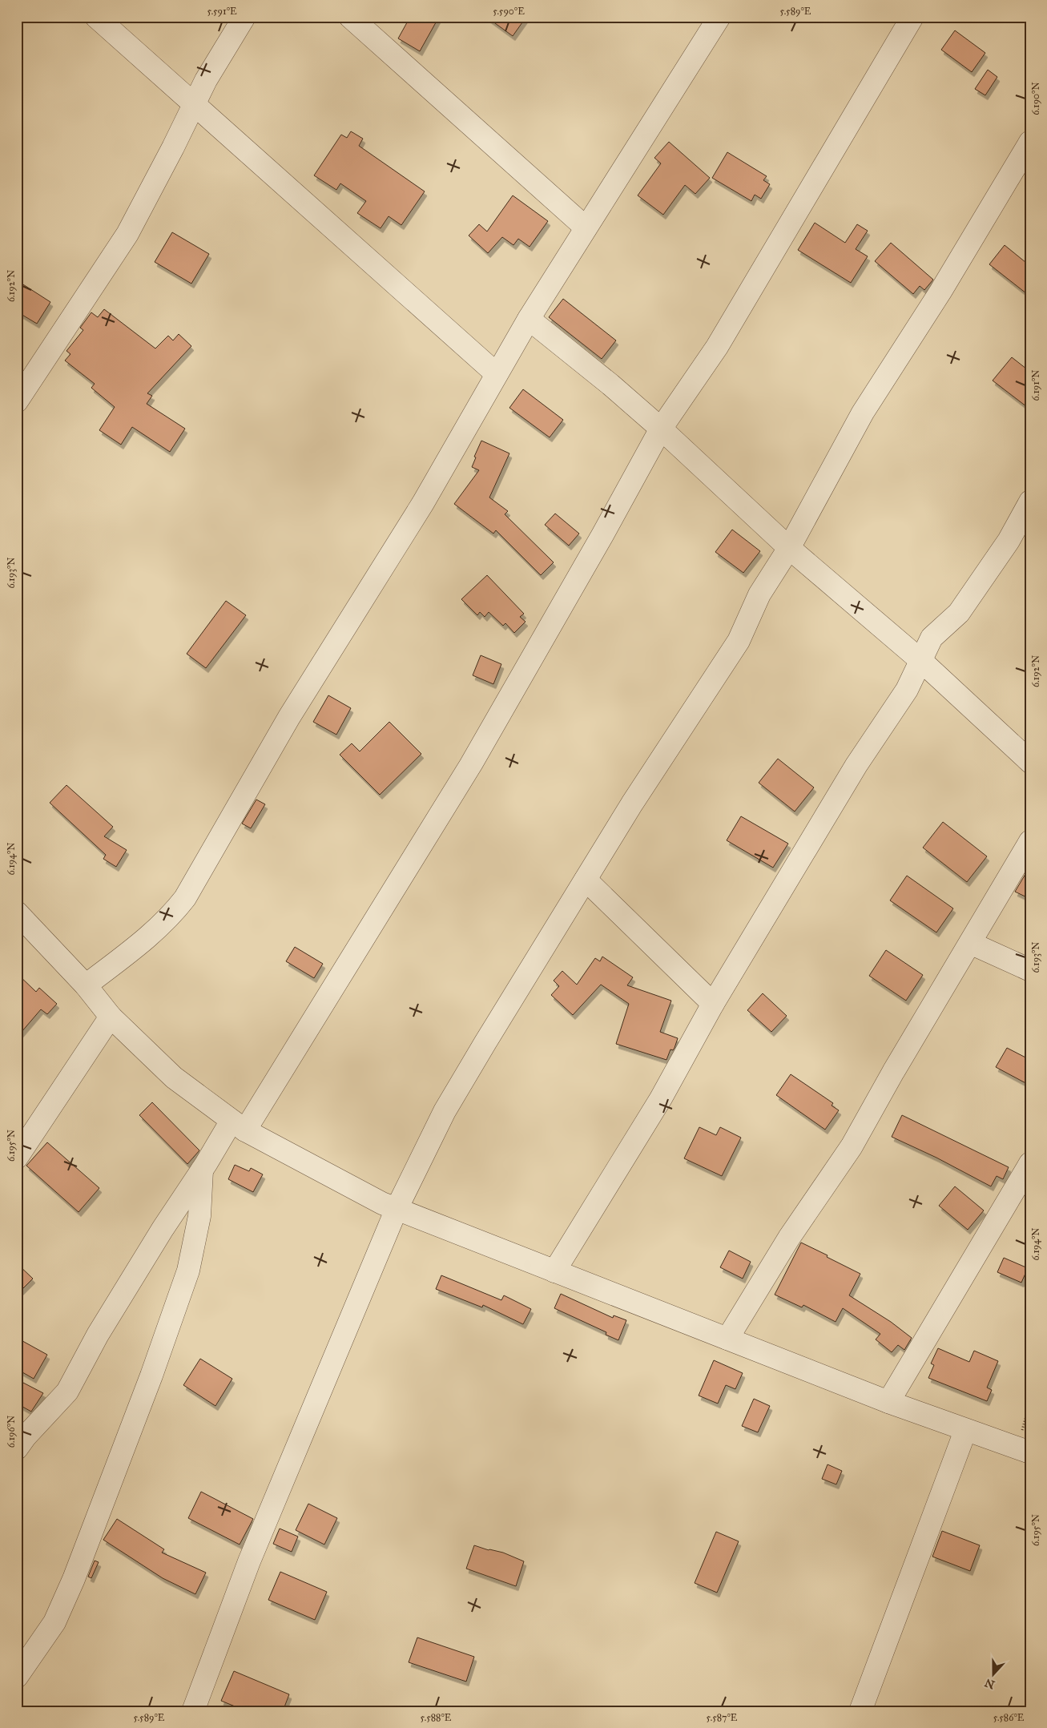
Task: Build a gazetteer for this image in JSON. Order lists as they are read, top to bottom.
{
  "north": "bottom",
  "coordinates": [
    "5.591°E",
    "5.590°E",
    "5.589°E",
    "6.190°N",
    "6.192°N",
    "6.191°N",
    "6.193°N",
    "6.194°N",
    "6.195°N",
    "6.196°N",
    "5.588°E",
    "5.587°E",
    "5.586°E"
  ]
}
